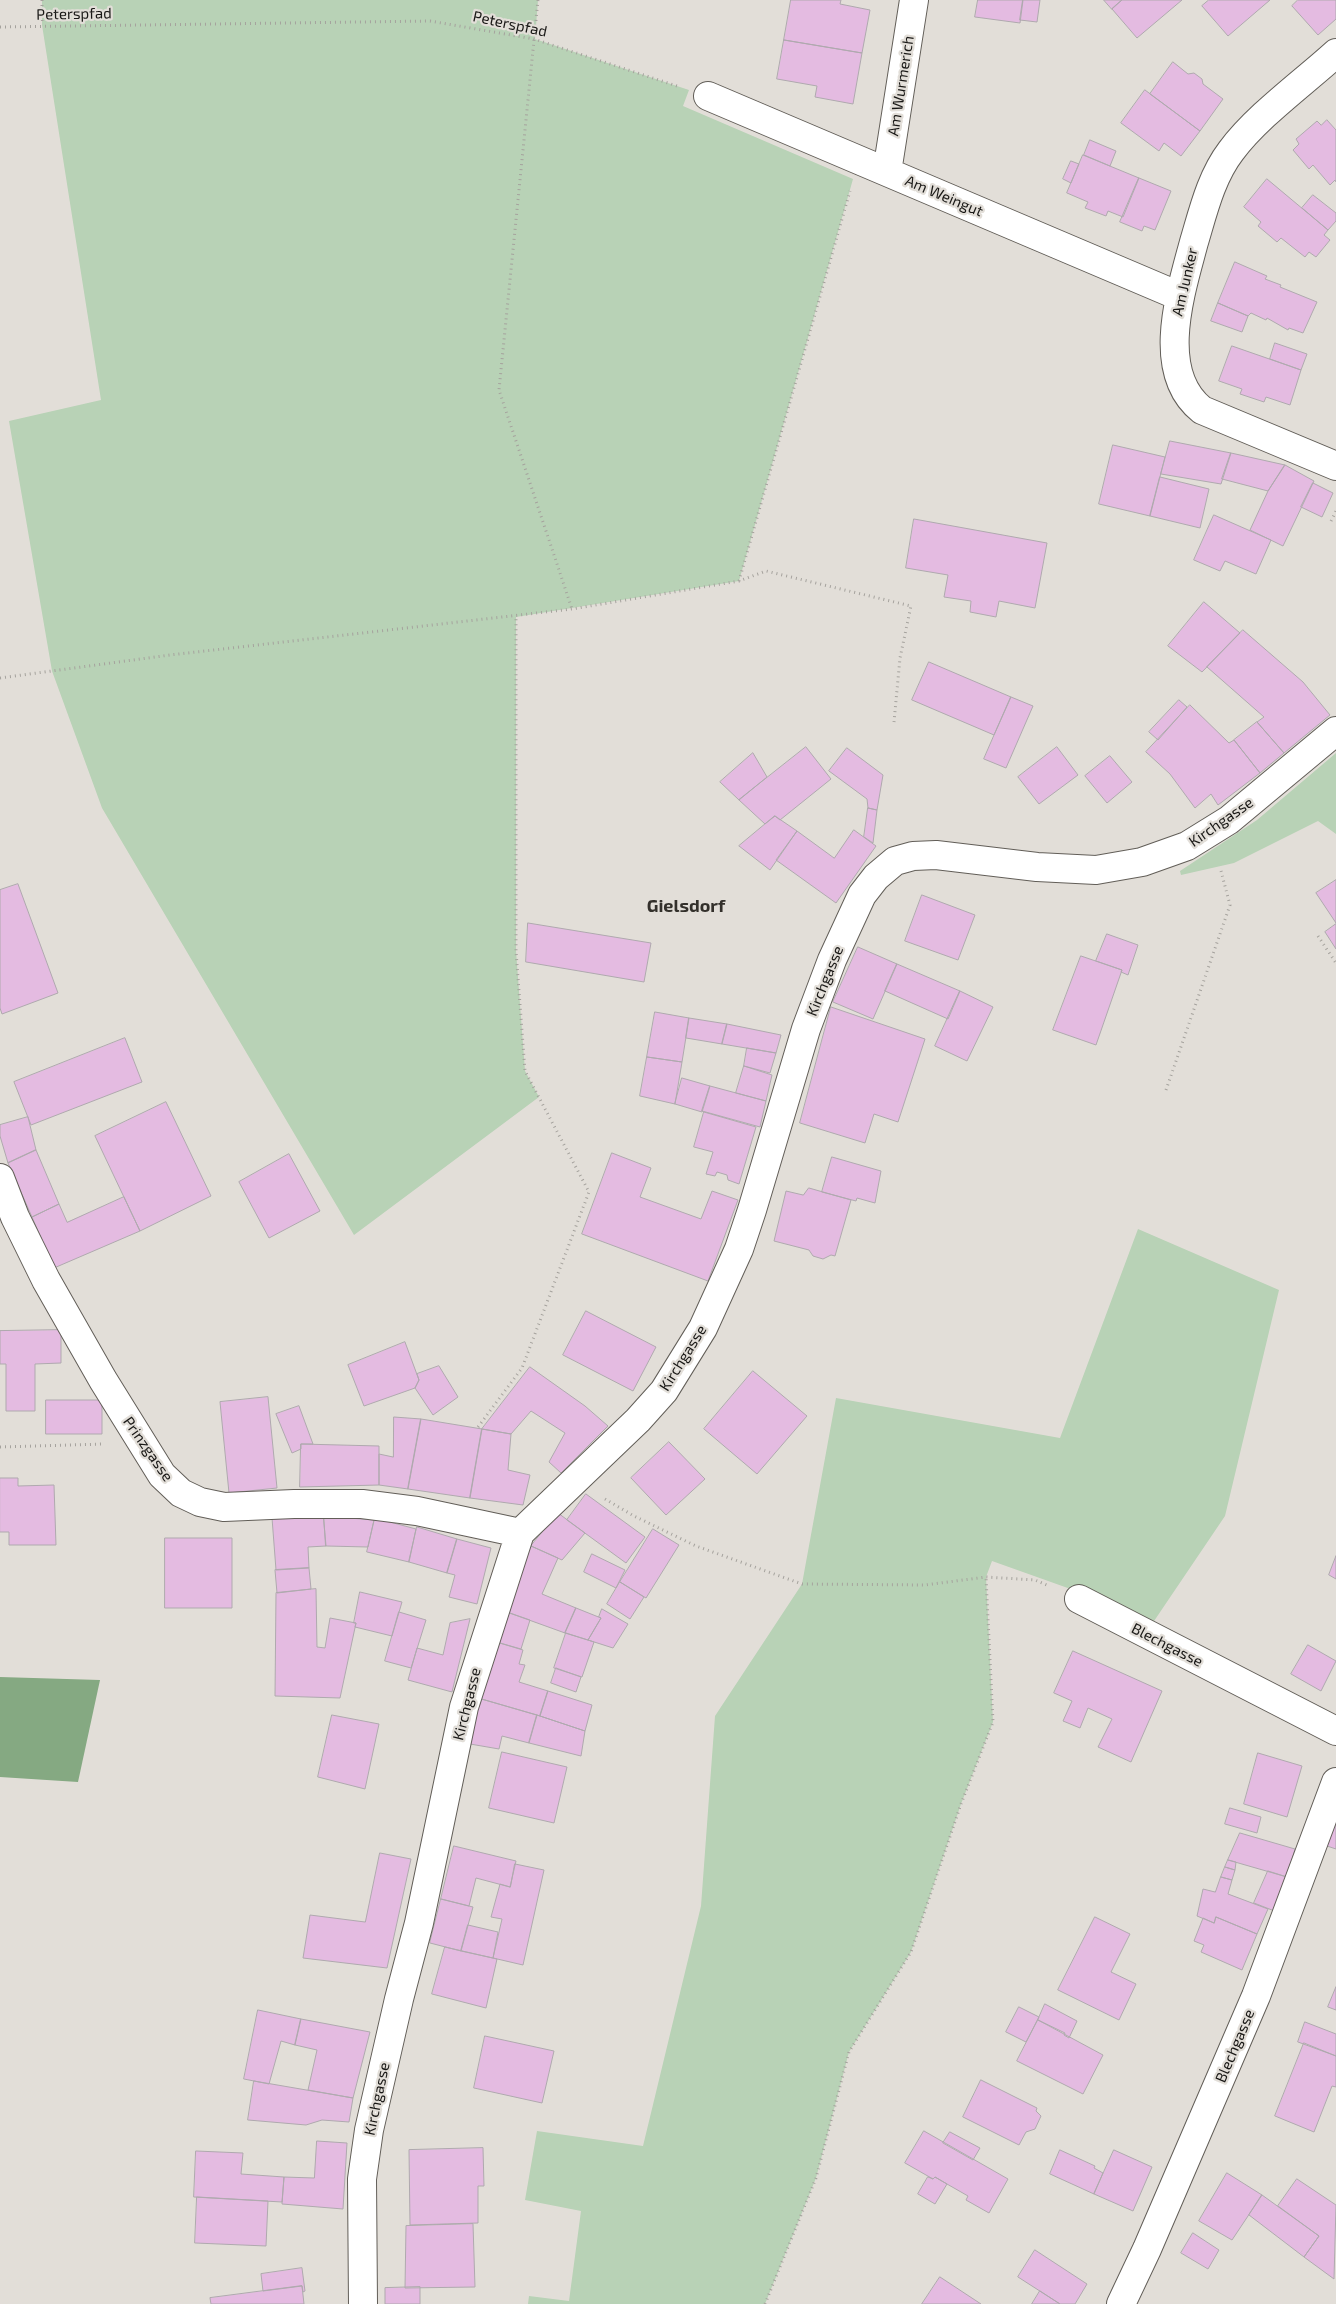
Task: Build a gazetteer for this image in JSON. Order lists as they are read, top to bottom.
{
  "streets": {
    "street": [
      "Am Wurmerich",
      "Am Weingut",
      "Am Junker",
      "Kirchgasse",
      "Prinzgasse",
      "Blechgasse"
    ],
    "path": ["Peterspfad"]
  },
  "crossings": [
    ["Peterspfad", "Am Weingut"],
    ["Am Wurmerich", "Am Weingut"],
    ["Am Weingut", "Am Junker"],
    ["Kirchgasse", "Prinzgasse"]
  ],
  "districts": ["Gielsdorf"]
}
